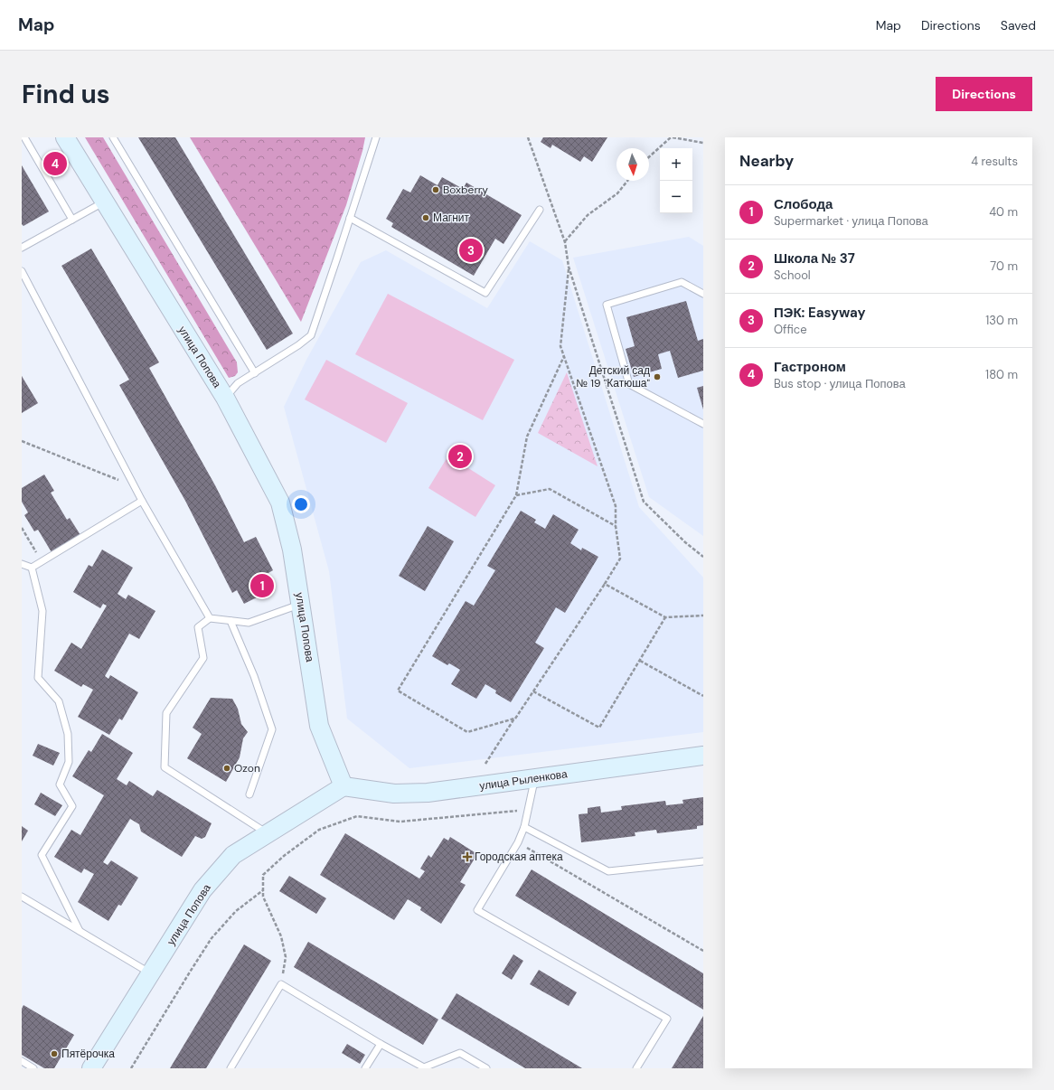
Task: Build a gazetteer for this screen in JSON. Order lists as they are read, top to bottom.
{
  "streets": {
    "street": ["улица Попова", "улица Рыленкова"]
  },
  "crossings": [
    ["улица Попова", "улица Рыленкова"]
  ],
  "places": {
    "other": [
      "Boxberry",
      "Магнит",
      "Детский сад № 19 \"Катюша\"",
      "Ozon",
      "Пятёрочка"
    ],
    "health": ["Городская аптека"]
  },
  "north": "bottom",
  "page": {
    "header": "Map",
    "nav": ["Map", "Directions", "Saved"],
    "buttons": "Directions",
    "title": "Find us",
    "heading": ["Nearby", "4 results"],
    "map_buttons": ["+", "−"],
    "pins": [
      "4",
      "3",
      "2",
      "1"
    ],
    "list": [
      {
        "mark": "1",
        "name": "Слобода",
        "note": "Supermarket · улица Попова",
        "value": "40 m"
      },
      {
        "mark": "2",
        "name": "Школа № 37",
        "note": "School",
        "value": "70 m"
      },
      {
        "mark": "3",
        "name": "ПЭК: Easyway",
        "note": "Office",
        "value": "130 m"
      },
      {
        "mark": "4",
        "name": "Гастроном",
        "note": "Bus stop · улица Попова",
        "value": "180 m"
      }
    ]
  }
}
